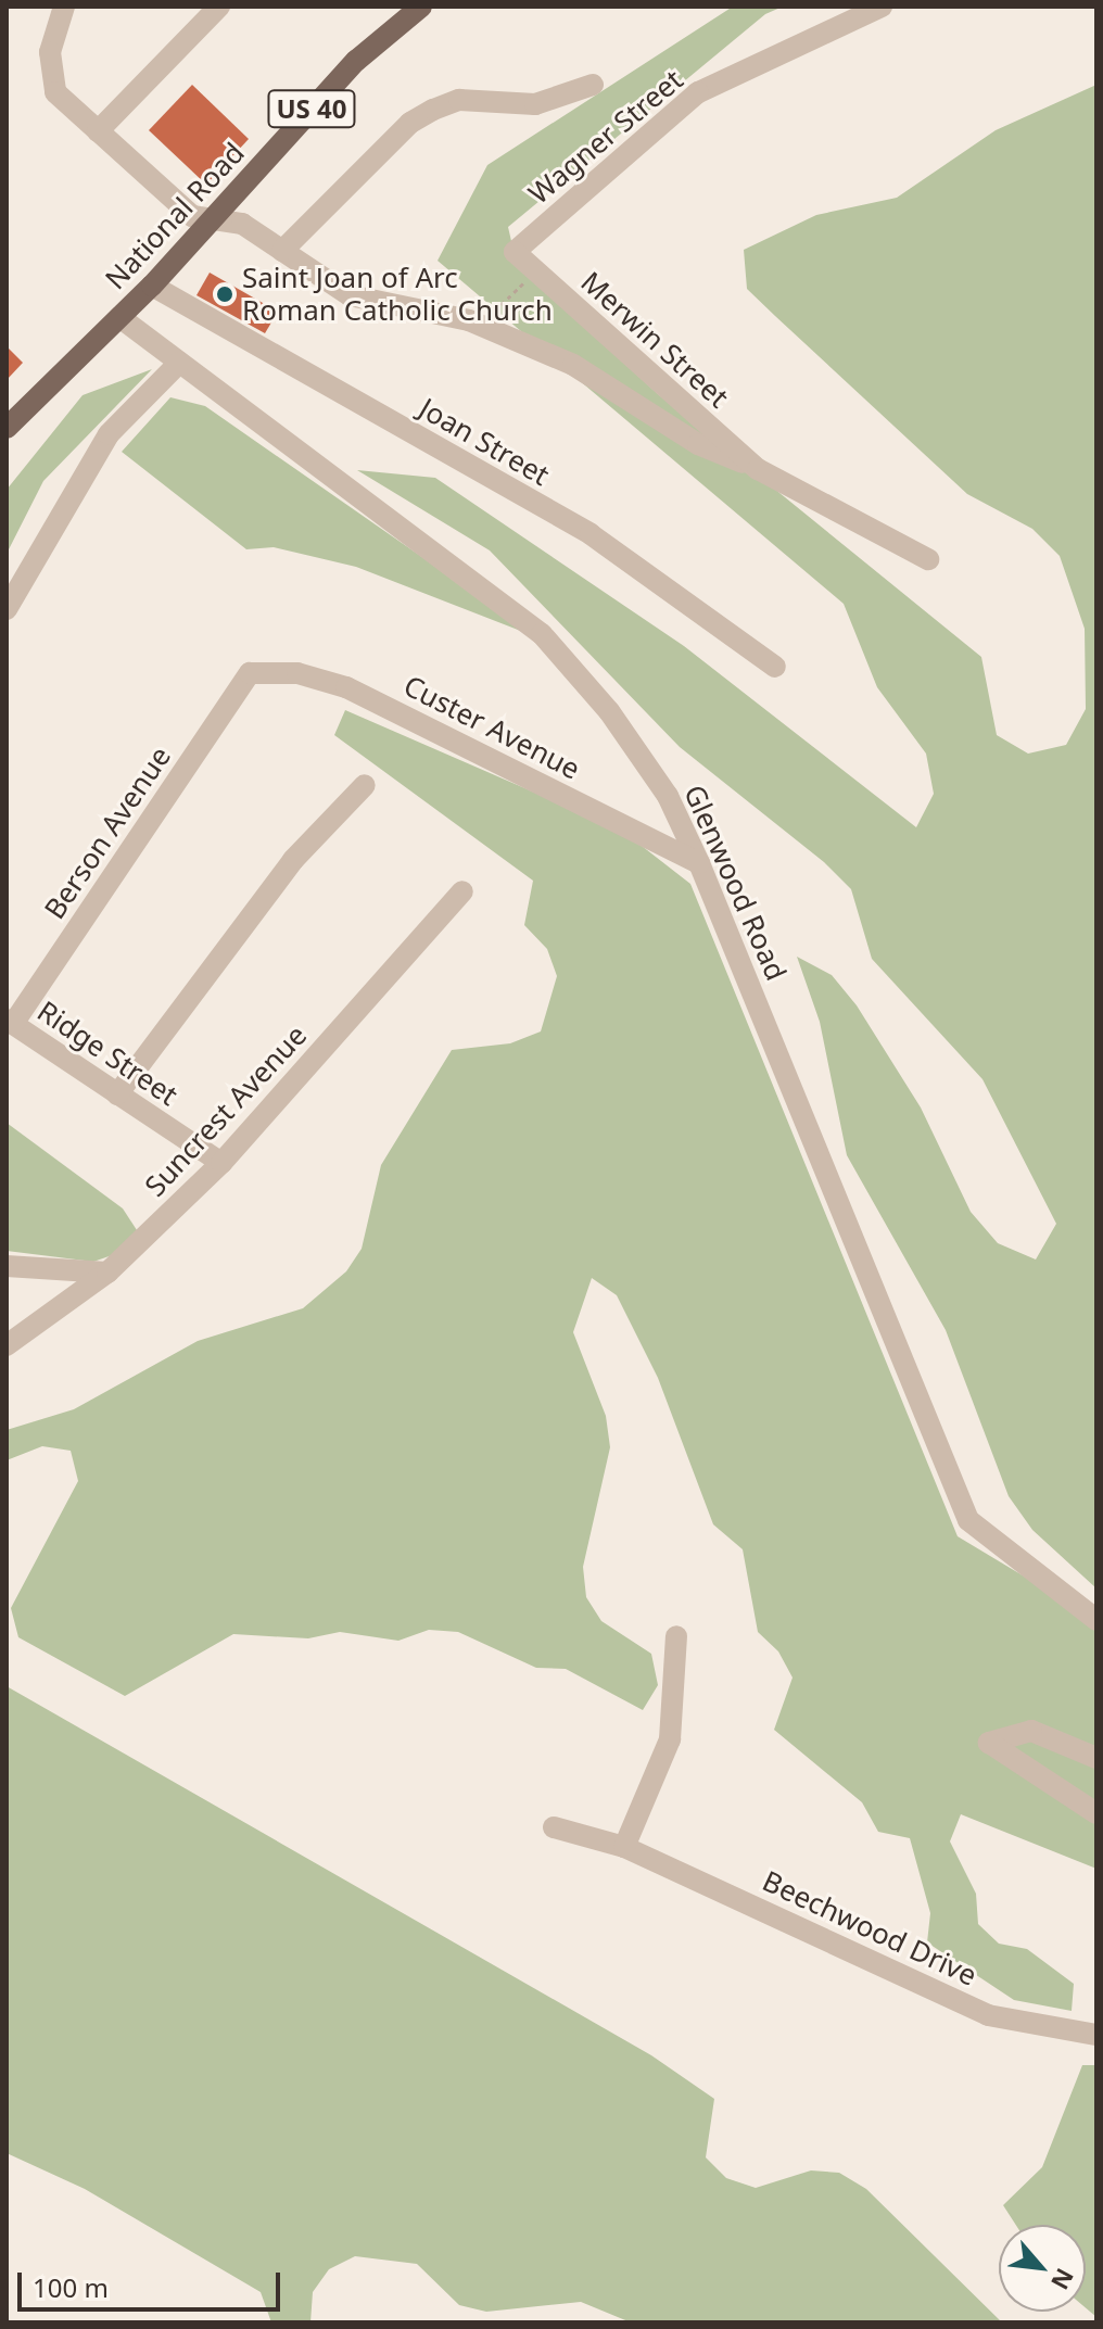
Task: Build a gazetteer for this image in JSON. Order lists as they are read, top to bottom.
{
  "streets": {
    "main road": ["US 40", "National Road"],
    "street": [
      "Wagner Street",
      "Merwin Street",
      "Joan Street",
      "Custer Avenue",
      "Berson Avenue",
      "Glenwood Road",
      "Ridge Street",
      "Suncrest Avenue",
      "Beechwood Drive"
    ]
  },
  "crossings": [
    ["Wagner Street", "Merwin Street"],
    ["National Road", "Merwin Street"],
    ["National Road", "Joan Street"],
    ["National Road", "Glenwood Road"],
    ["Custer Avenue", "Berson Avenue"],
    ["Custer Avenue", "Glenwood Road"],
    ["Berson Avenue", "Ridge Street"],
    ["Ridge Street", "Suncrest Avenue"]
  ],
  "places": ["Saint Joan of Arc Roman Catholic Church"],
  "scale_bar": "100 m",
  "north": "bottom right"
}
